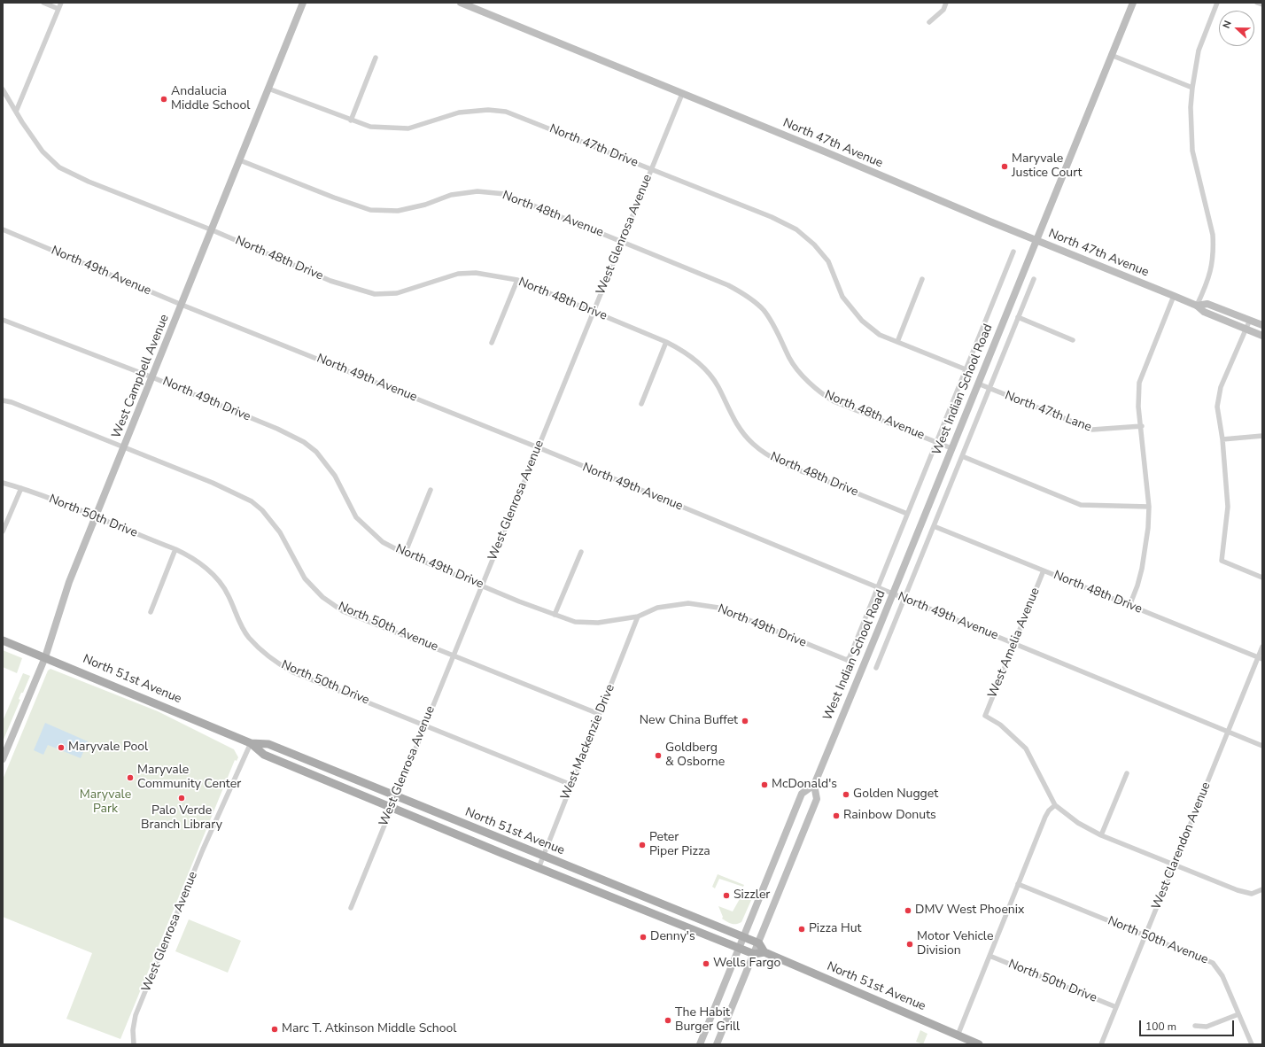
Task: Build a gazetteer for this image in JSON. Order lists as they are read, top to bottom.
{
  "streets": {
    "main road": ["North 51st Avenue"],
    "street": [
      "North 47th Avenue",
      "North 47th Drive",
      "North 48th Avenue",
      "West Glenrosa Avenue",
      "North 48th Drive",
      "North 49th Avenue",
      "West Campbell Avenue",
      "West Indian School Road",
      "North 49th Drive",
      "North 47th Lane",
      "North 50th Drive",
      "North 50th Avenue",
      "West Amelia Avenue",
      "West Mackenzie Drive",
      "West Clarendon Avenue"
    ]
  },
  "crossings": [
    ["North 47th Avenue", "West Glenrosa Avenue"],
    ["North 47th Avenue", "West Indian School Road"],
    ["North 47th Drive", "West Glenrosa Avenue"],
    ["North 47th Drive", "West Campbell Avenue"],
    ["North 47th Drive", "West Indian School Road"],
    ["North 48th Avenue", "West Glenrosa Avenue"],
    ["North 48th Avenue", "West Campbell Avenue"],
    ["North 48th Avenue", "West Indian School Road"],
    ["West Glenrosa Avenue", "North 48th Drive"],
    ["West Glenrosa Avenue", "North 49th Avenue"],
    ["West Glenrosa Avenue", "North 49th Drive"],
    ["West Glenrosa Avenue", "North 50th Drive"],
    ["West Glenrosa Avenue", "North 50th Avenue"],
    ["West Glenrosa Avenue", "North 51st Avenue"],
    ["North 48th Drive", "West Campbell Avenue"],
    ["North 48th Drive", "West Indian School Road"],
    ["North 48th Drive", "West Amelia Avenue"],
    ["North 48th Drive", "West Clarendon Avenue"],
    ["North 49th Avenue", "West Campbell Avenue"],
    ["North 49th Avenue", "West Indian School Road"],
    ["North 49th Avenue", "West Amelia Avenue"],
    ["North 49th Avenue", "West Clarendon Avenue"],
    ["West Campbell Avenue", "North 49th Drive"],
    ["West Campbell Avenue", "North 50th Drive"],
    ["West Campbell Avenue", "North 50th Avenue"],
    ["West Campbell Avenue", "North 51st Avenue"],
    ["West Indian School Road", "North 49th Drive"],
    ["West Indian School Road", "North 47th Lane"],
    ["West Indian School Road", "North 51st Avenue"],
    ["North 49th Drive", "West Mackenzie Drive"],
    ["North 50th Drive", "West Mackenzie Drive"],
    ["North 50th Drive", "West Clarendon Avenue"],
    ["North 50th Avenue", "West Mackenzie Drive"],
    ["North 50th Avenue", "West Clarendon Avenue"],
    ["North 51st Avenue", "West Mackenzie Drive"]
  ],
  "parks": ["Maryvale Park"],
  "places": [
    "Andalucia Middle School",
    "Maryvale Justice Court",
    "New China Buffet",
    "Maryvale Pool",
    "Goldberg & Osborne",
    "Maryvale Community Center",
    "McDonald's",
    "Golden Nugget",
    "Palo Verde Branch Library",
    "Rainbow Donuts",
    "Peter Piper Pizza",
    "Sizzler",
    "DMV West Phoenix",
    "Pizza Hut",
    "Denny's",
    "Motor Vehicle Division",
    "Wells Fargo",
    "The Habit Burger Grill",
    "Marc T. Atkinson Middle School"
  ],
  "scale_bar": "100 m",
  "north": "left"
}
